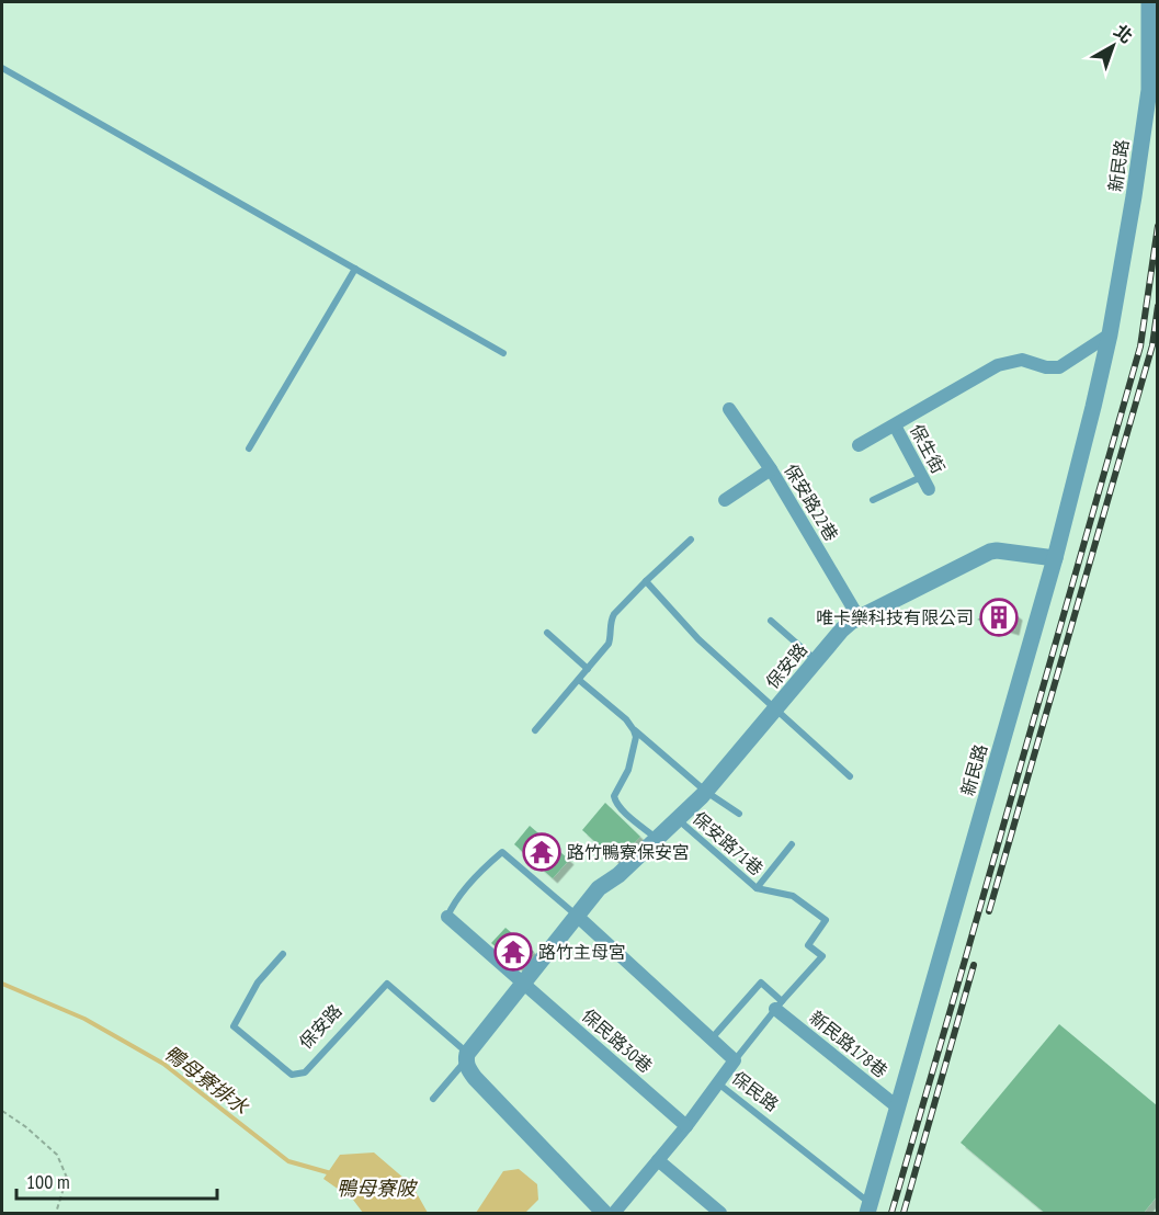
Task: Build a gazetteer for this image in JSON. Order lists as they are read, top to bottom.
{
  "streets": {
    "street": [
      "新民路",
      "保生街",
      "保安路22巷",
      "保安路",
      "保民路30巷",
      "新民路178巷",
      "保民路"
    ],
    "lane": ["保安路71巷"]
  },
  "crossings": [
    ["新民路", "保安路"],
    ["新民路", "新民路178巷"],
    ["新民路", "保民路"],
    ["保安路22巷", "保安路"],
    ["保安路", "保安路71巷"],
    ["保安路", "保民路30巷"],
    ["保安路71巷", "新民路178巷"],
    ["保民路30巷", "保民路"]
  ],
  "water": ["鴨母寮排水", "鴨母寮陂"],
  "places": {
    "building": ["唯卡樂科技有限公司"],
    "temple": ["路竹鴨寮保安宮", "路竹主母宮"]
  },
  "scale_bar": "100 m",
  "north": "top right"
}
